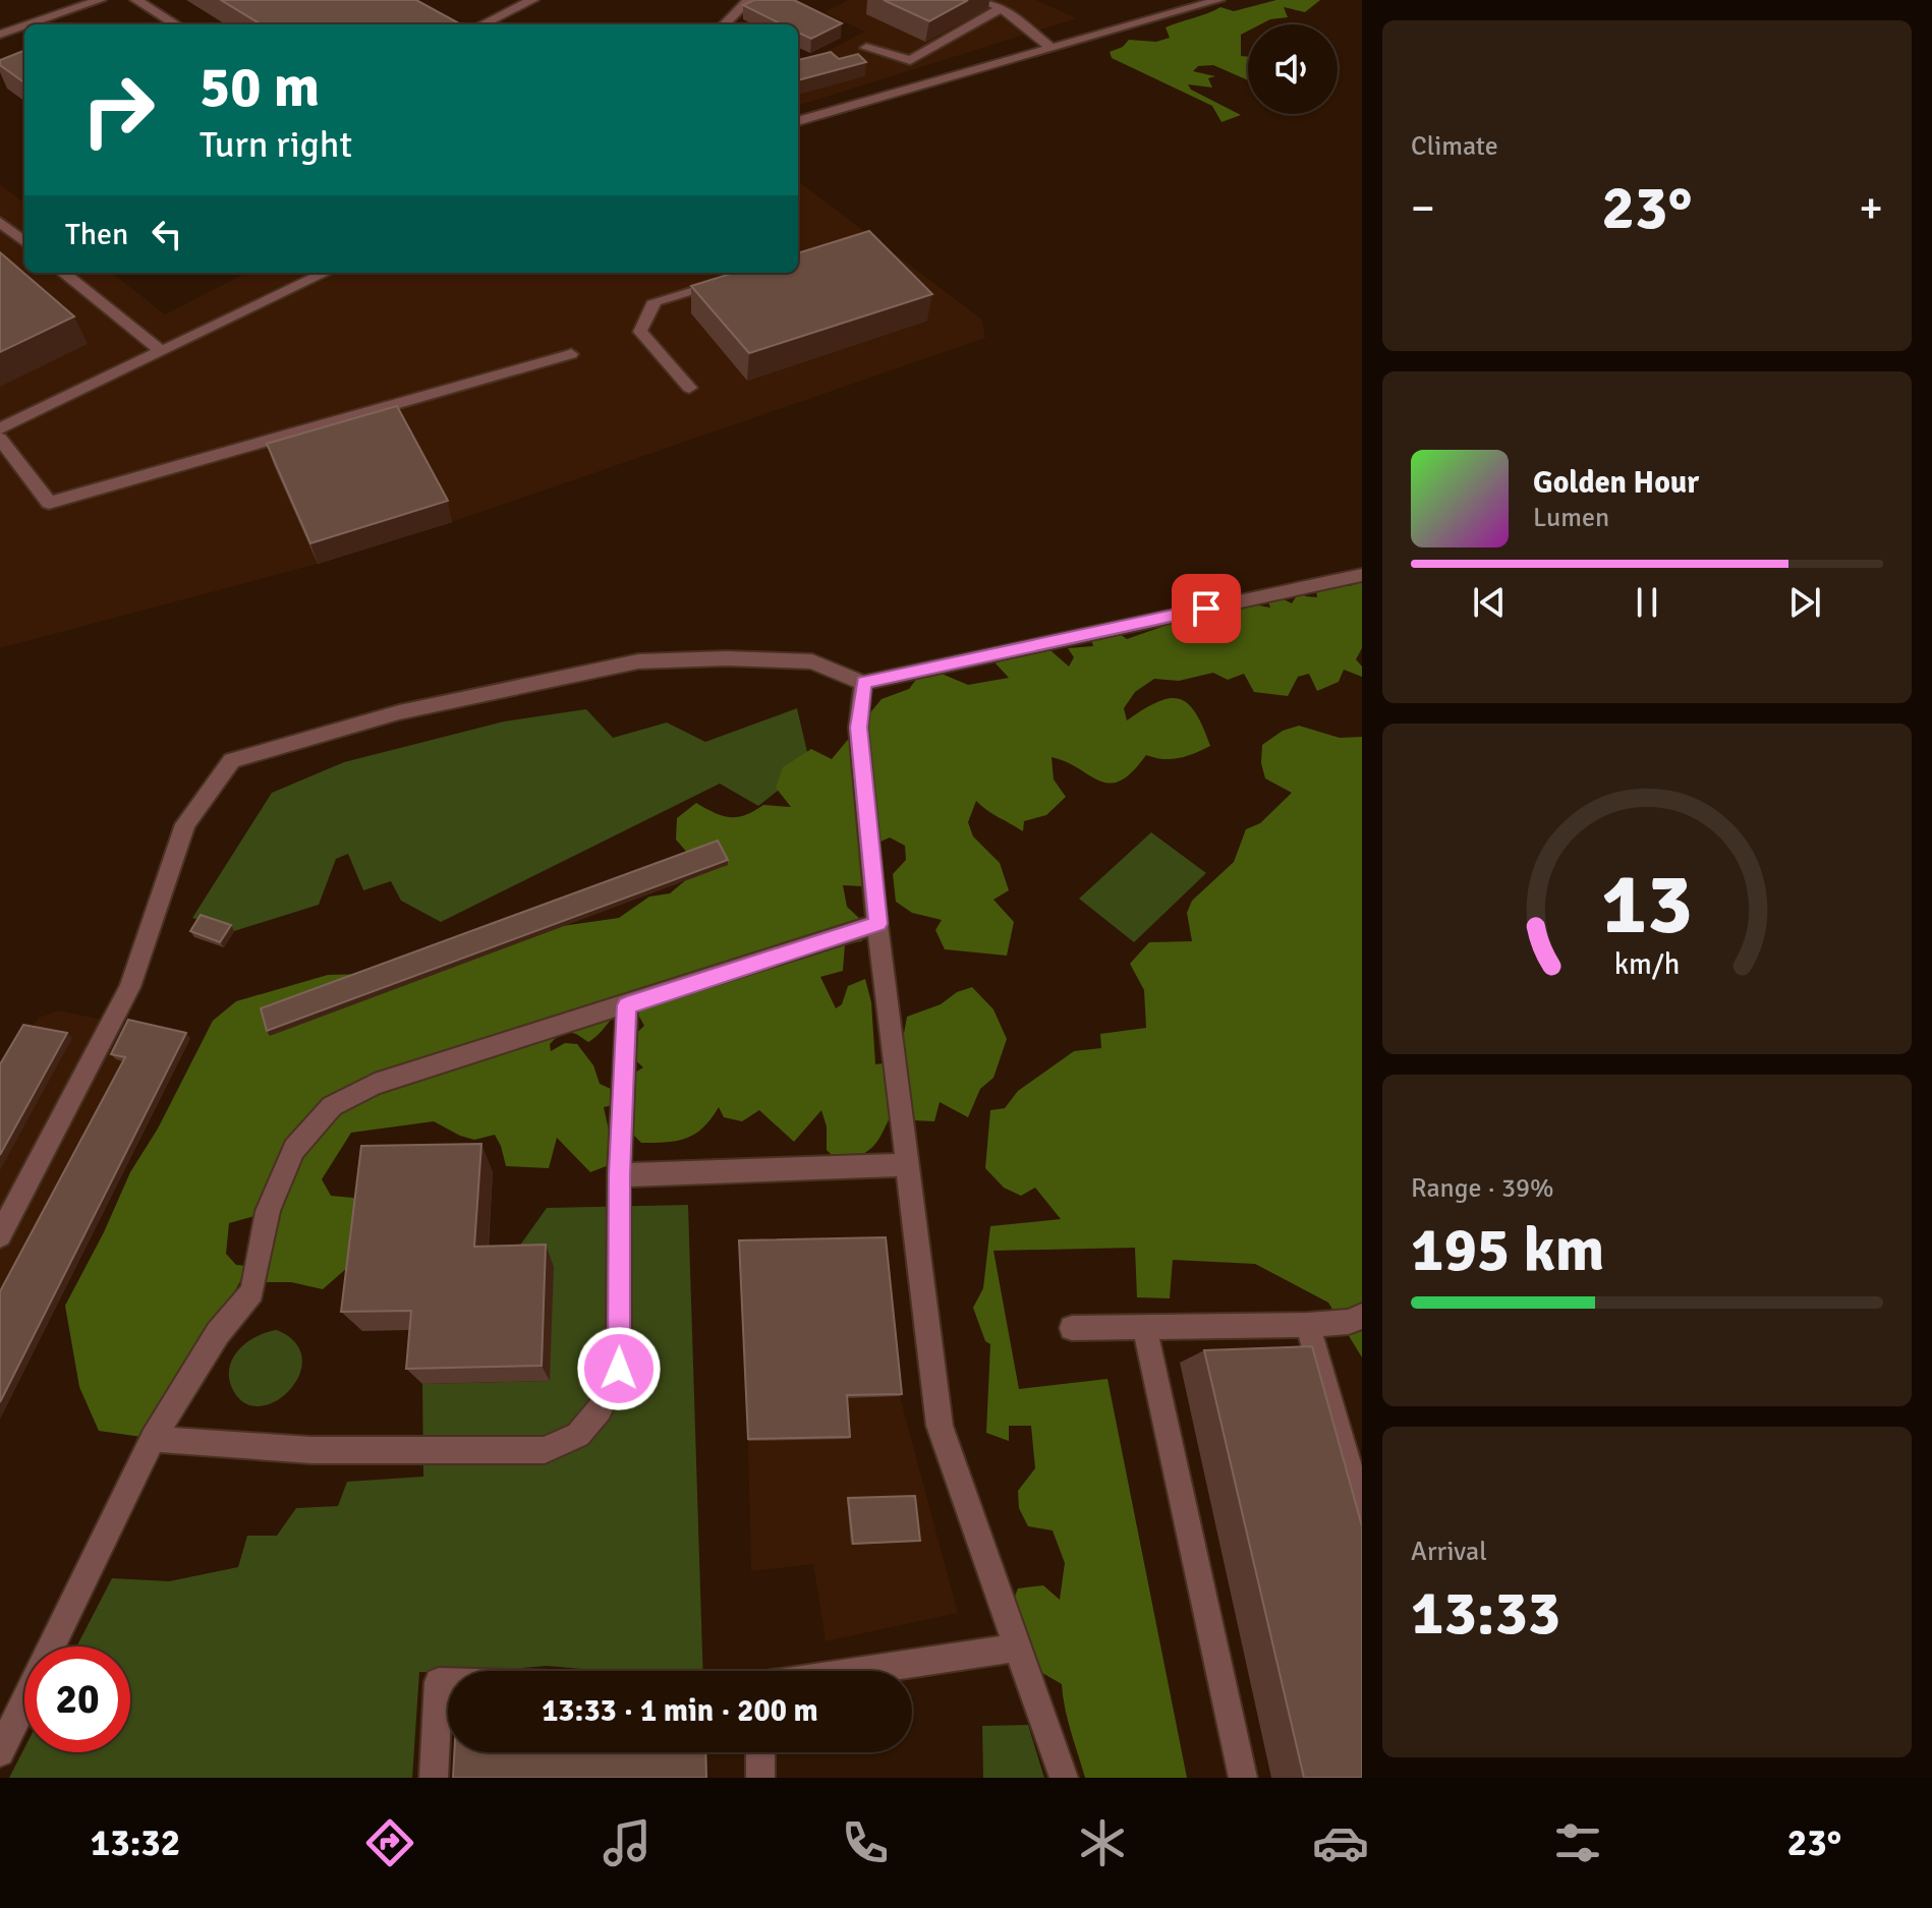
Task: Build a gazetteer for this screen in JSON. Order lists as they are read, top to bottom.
{
  "page": {
    "tile": [
      "Climate",
      ["Range · 39%", "195 km"],
      ["Arrival", "13:33"]
    ],
    "turn": ["50 m", "Turn right"],
    "heat": ["−", "23°", "+"],
    "then": "Then",
    "song": ["Golden Hour", "Lumen"],
    "limit": "20",
    "trip": "13:33 · 1 min · 200 m",
    "tabs": ["13:32", "23°"],
    "gauge": ["13", "km/h"]
  }
}
